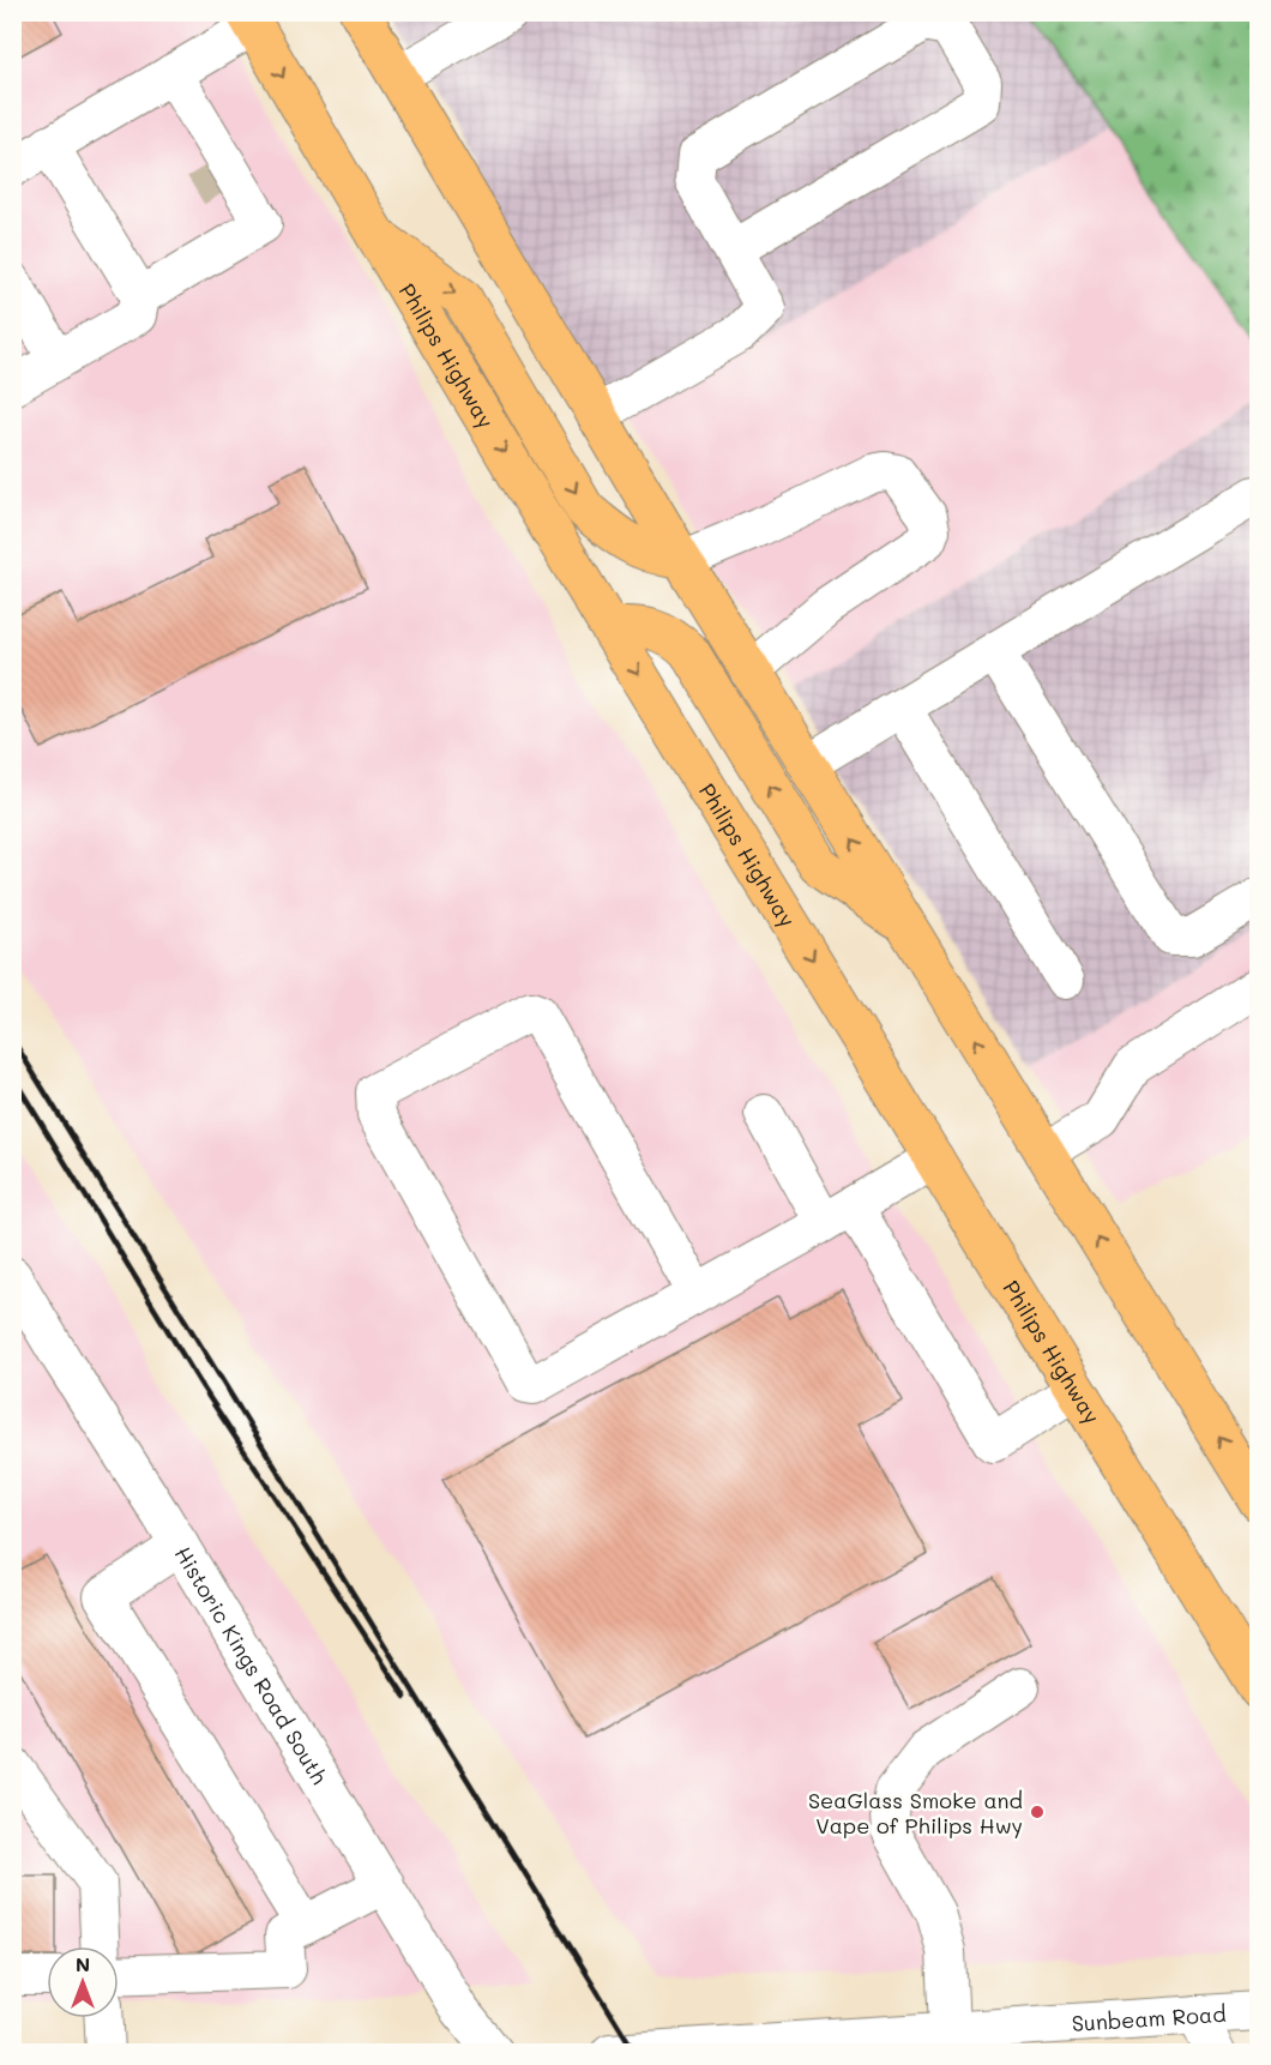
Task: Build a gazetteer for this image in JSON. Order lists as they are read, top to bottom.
{
  "streets": {
    "main road": ["Philips Highway"],
    "street": ["Historic Kings Road South", "Sunbeam Road"]
  },
  "places": ["SeaGlass Smoke and Vape of Philips Hwy"],
  "north": "top"
}
